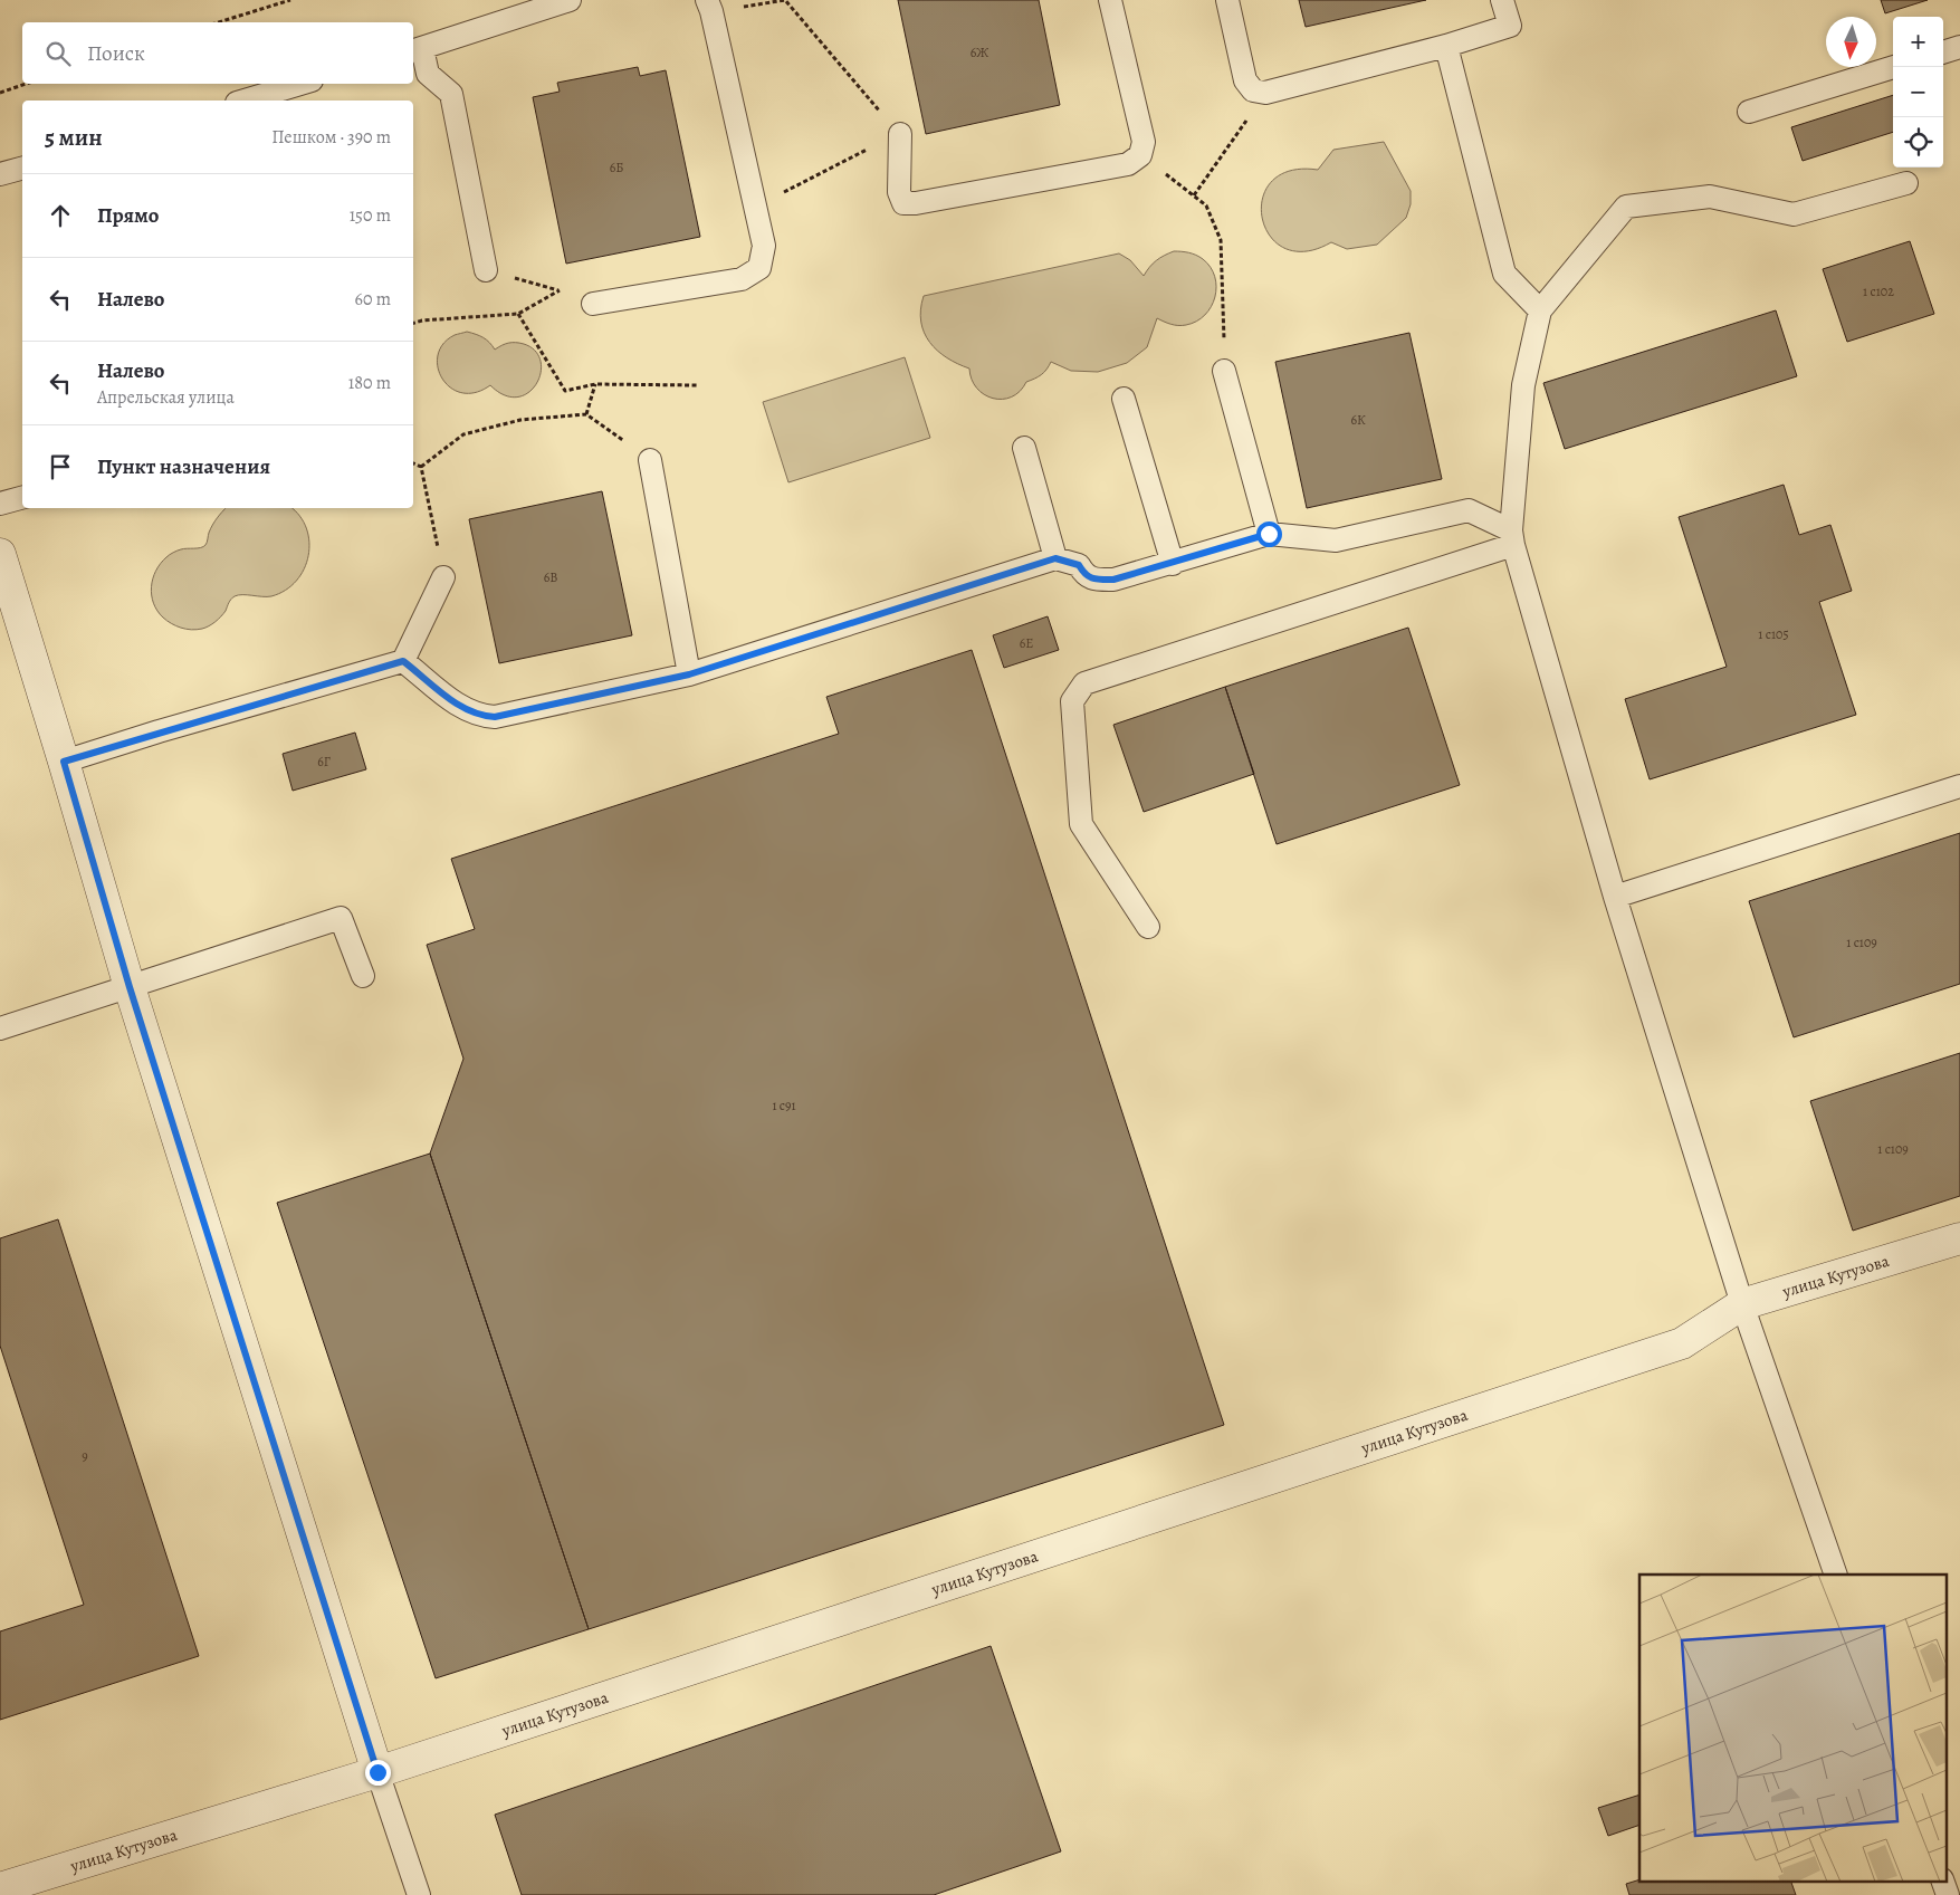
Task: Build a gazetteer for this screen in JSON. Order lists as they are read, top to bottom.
{
  "streets": {
    "street": ["улица Кутузова"]
  },
  "house_numbers": [
    "6Ж",
    "6Б",
    "1 с102",
    "6К",
    "6В",
    "1 с105",
    "6Е",
    "6Г",
    "1 с109",
    "1 с91",
    "1 с109",
    "9"
  ],
  "north": "bottom",
  "page": {
    "map_buttons": ["+", "−"],
    "search": "Поиск",
    "heading": ["5 мин", "Пешком · 390 m"],
    "list": [
      ["Прямо", "150 m"],
      ["Налево", "60 m"],
      ["Налево", "Апрельская улица", "180 m"],
      "Пункт назначения"
    ]
  }
}
